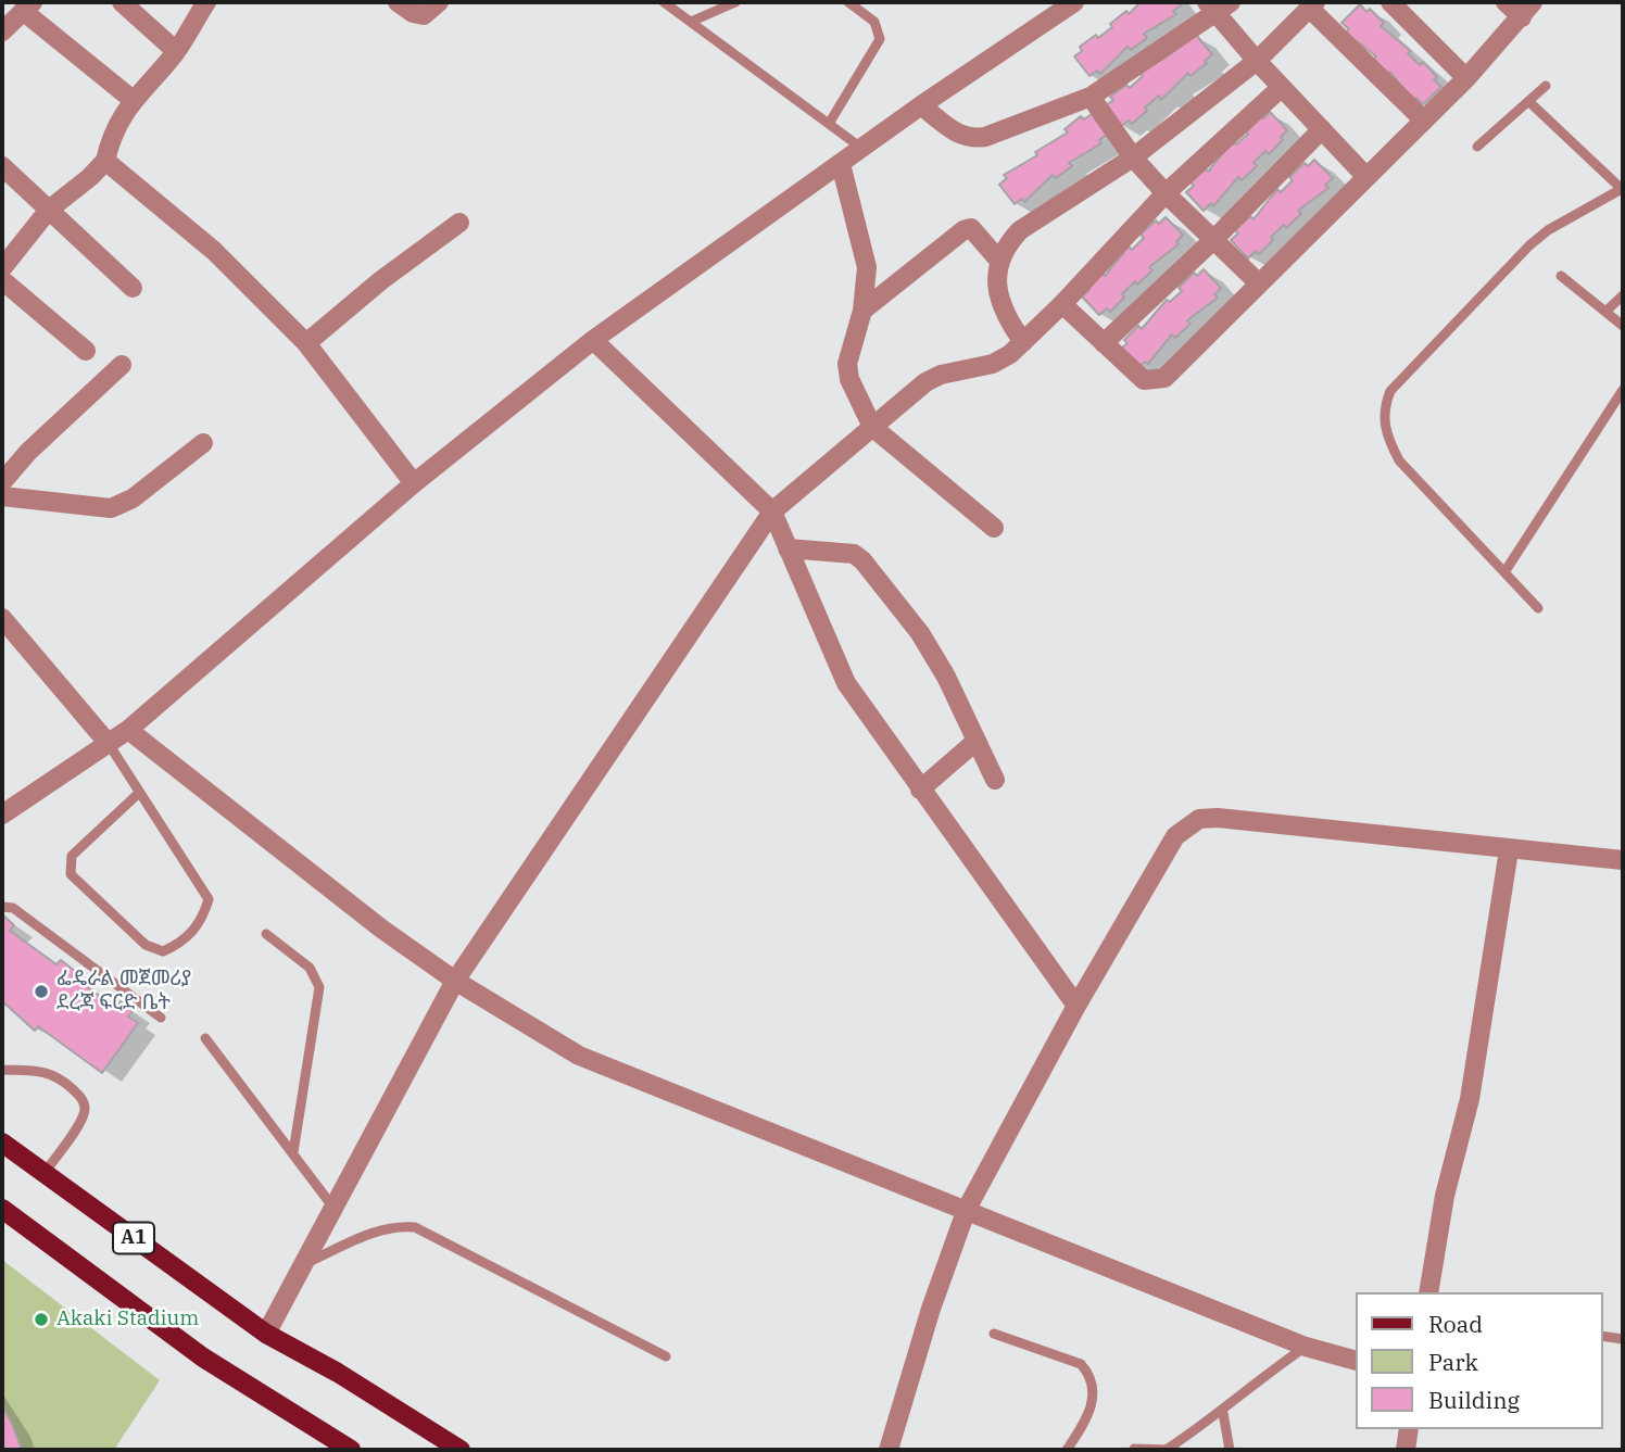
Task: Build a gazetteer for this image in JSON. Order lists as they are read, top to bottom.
{
  "streets": {
    "main road": ["A1"]
  },
  "places": ["ፌዴራል መጀመሪያ ደረጃ ፍርድ ቤት", "Akaki Stadium"],
  "legend": ["Road", "Park", "Building"]
}
